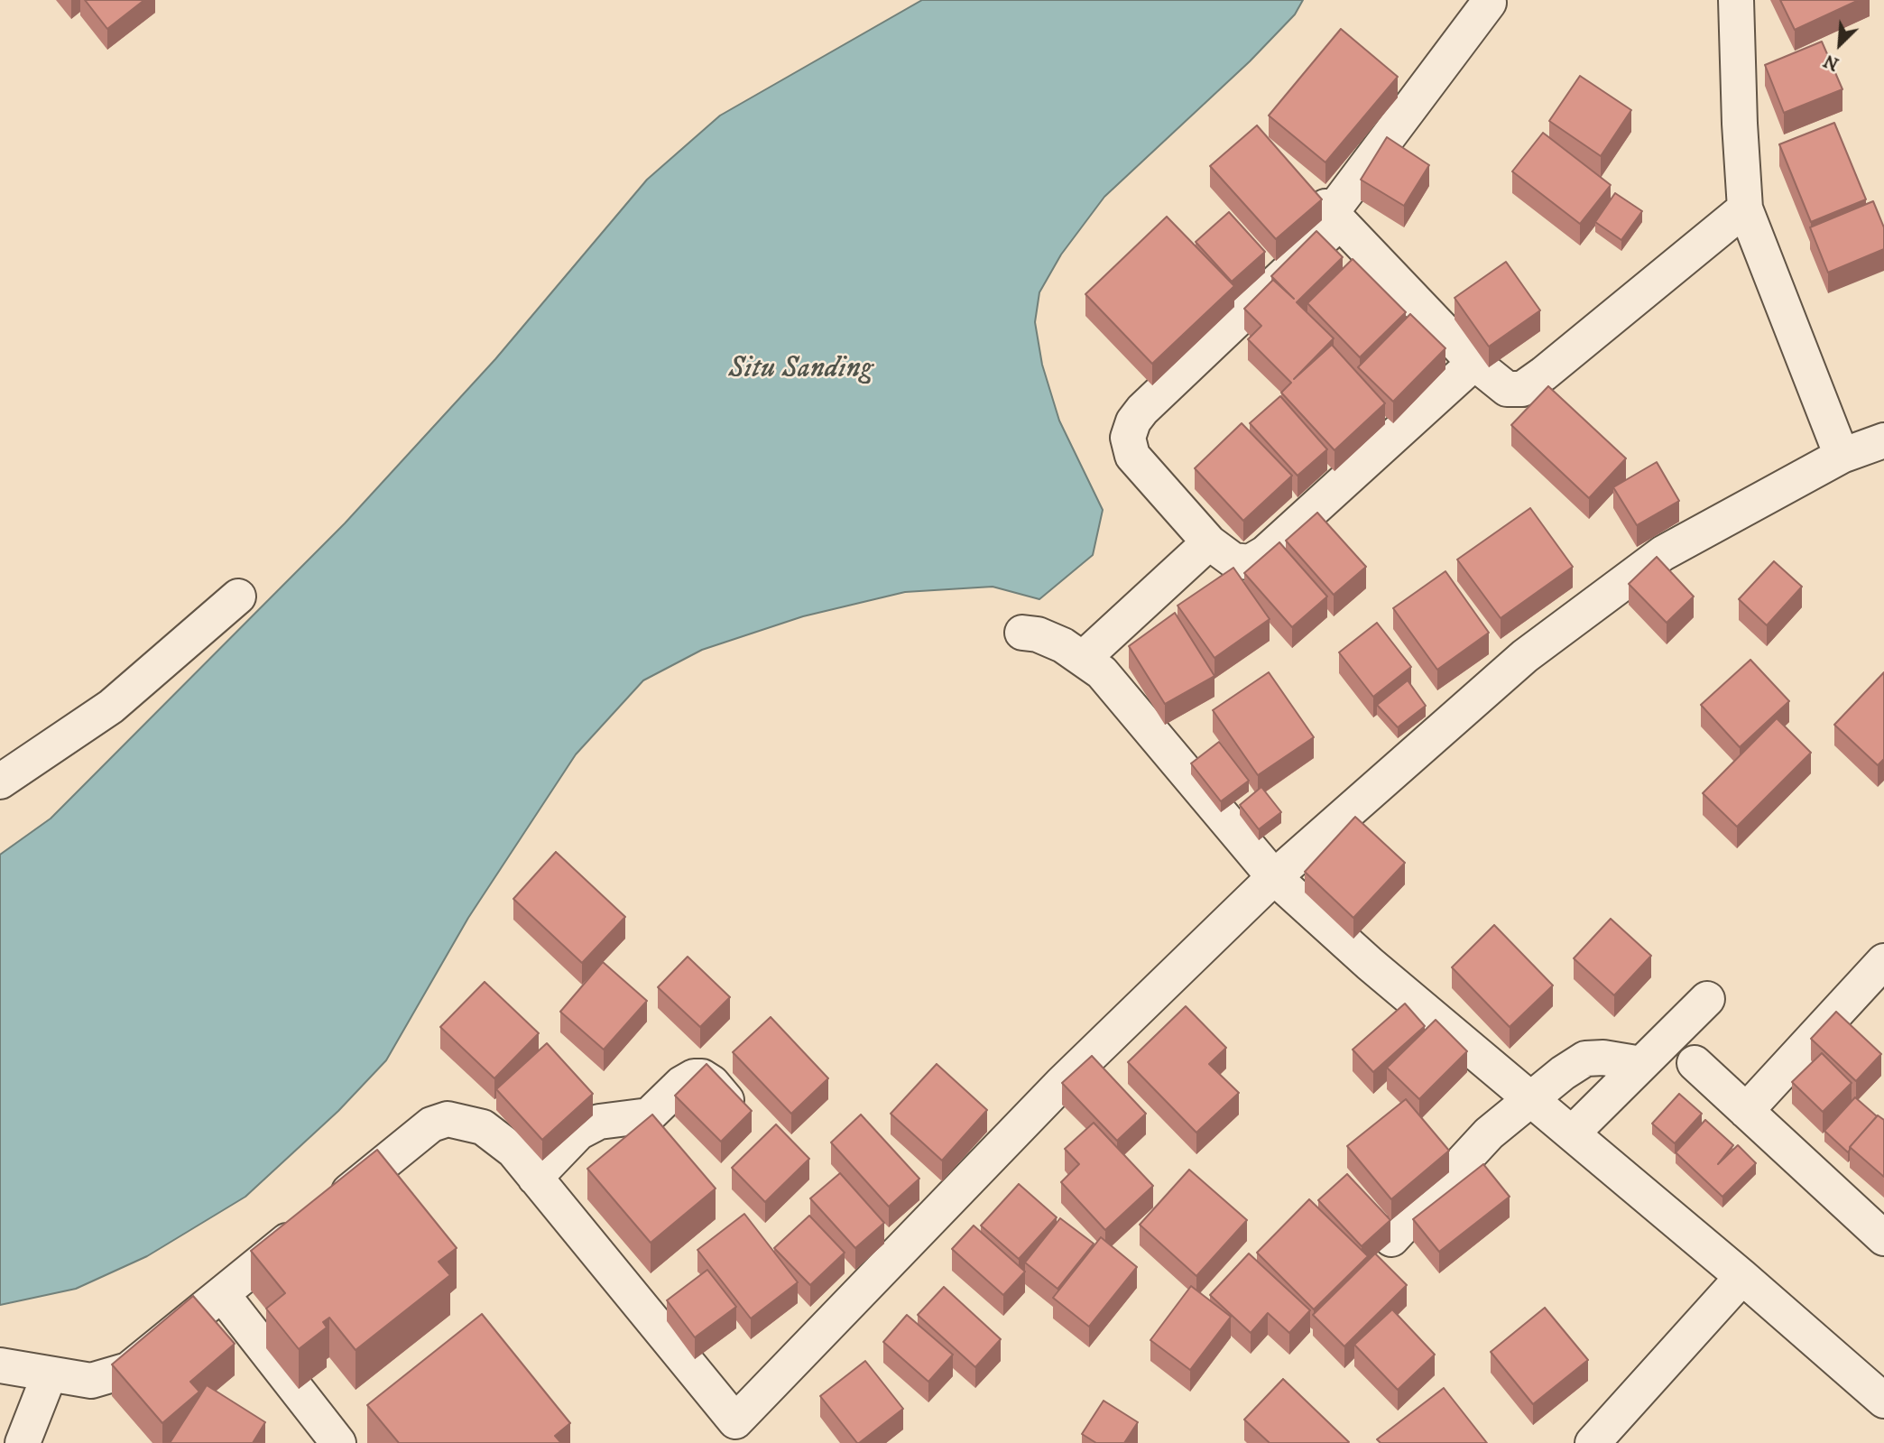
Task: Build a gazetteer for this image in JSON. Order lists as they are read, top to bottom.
{
  "water": ["Situ Sanding"],
  "north": "bottom left"
}
